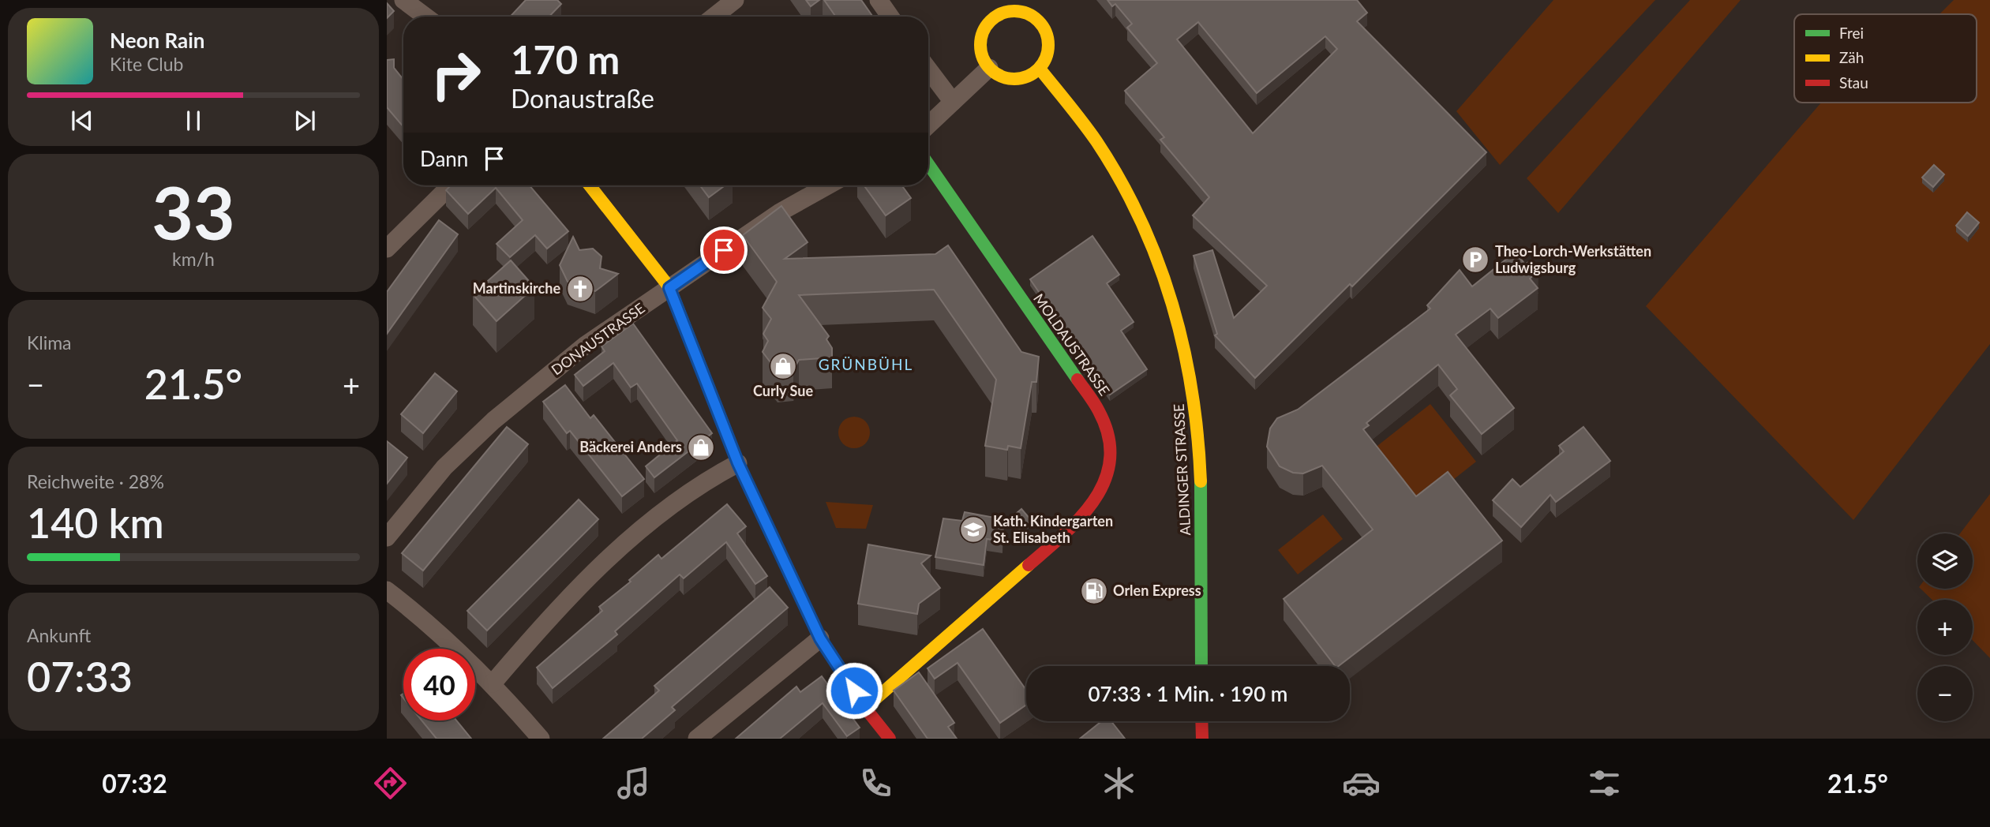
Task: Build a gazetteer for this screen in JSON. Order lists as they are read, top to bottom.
{
  "streets": {
    "street": ["DONAUSTRASSE", "MOLDAUSTRASSE", "ALDINGER STRASSE"]
  },
  "districts": ["GRÜNBÜHL"],
  "places": {
    "parking": ["Theo-Lorch-Werkstätten Ludwigsburg"],
    "church": ["Martinskirche"],
    "shop": ["Curly Sue", "Bäckerei Anders"],
    "school or university": ["Kath. Kindergarten St. Elisabeth"],
    "fuel station": ["Orlen Express"]
  },
  "legend": ["Frei", "Zäh", "Stau"],
  "page": {
    "turn": ["170 m", "Donaustraße"],
    "song": ["Neon Rain", "Kite Club"],
    "then": "Dann",
    "tile": [
      ["33", "km/h"],
      "Klima",
      ["Reichweite · 28%", "140 km"],
      ["Ankunft", "07:33"]
    ],
    "heat": ["−", "21.5°", "+"],
    "map_buttons": ["+", "−"],
    "limit": "40",
    "trip": "07:33 · 1 Min. · 190 m",
    "tabs": ["07:32", "21.5°"]
  }
}
